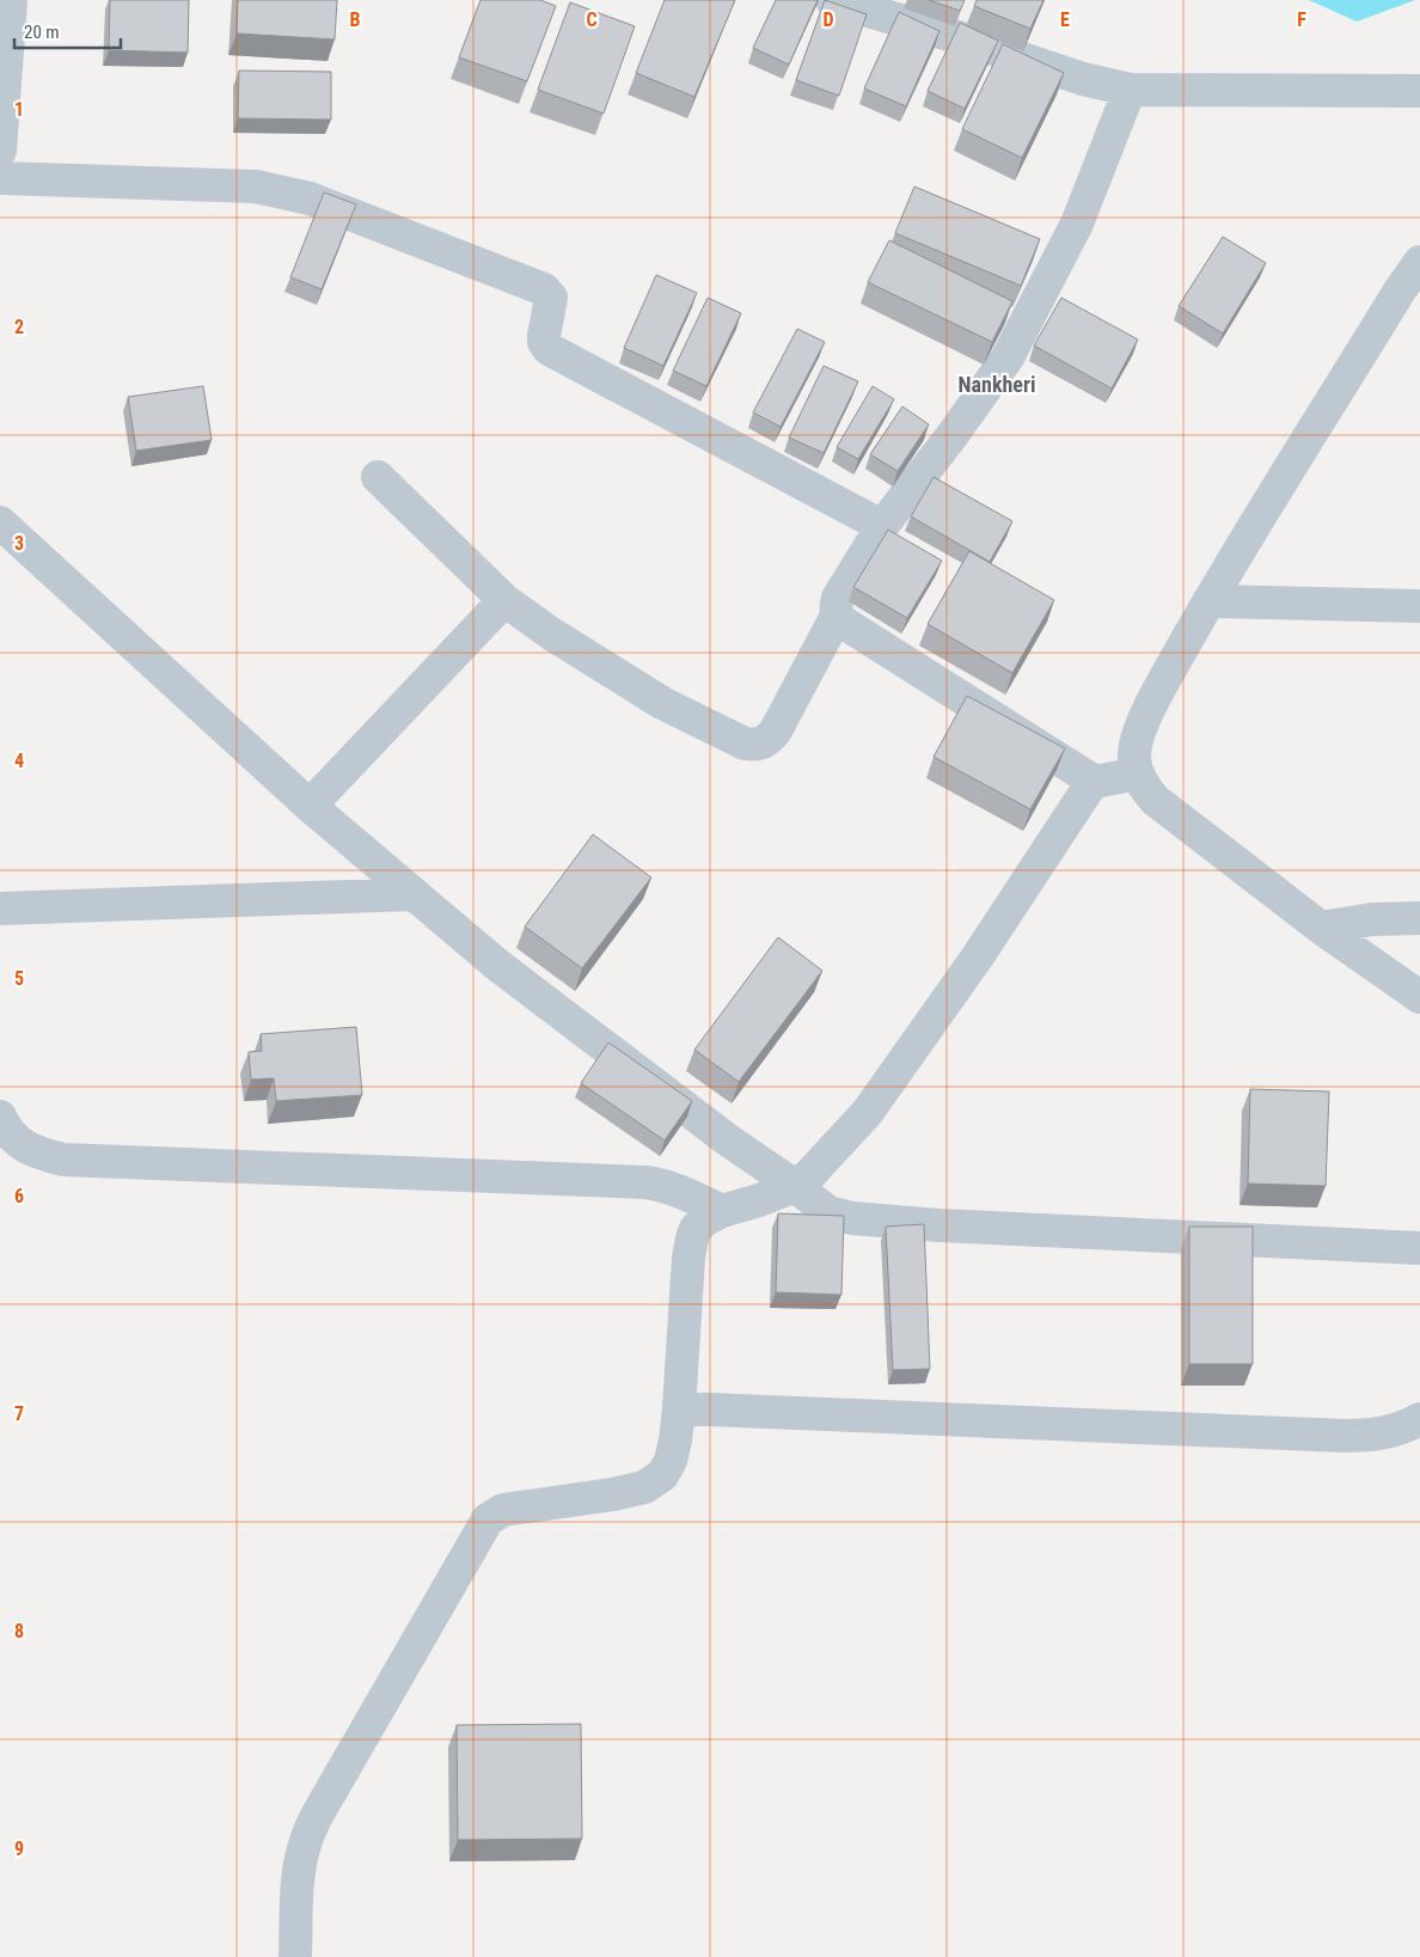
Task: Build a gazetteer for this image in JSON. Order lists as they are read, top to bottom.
{
  "districts": ["Nankheri"],
  "scale_bar": "20 m",
  "grid": {
    "columns": [
      "B",
      "C",
      "D",
      "E",
      "F"
    ],
    "rows": [
      "1",
      "2",
      "3",
      "4",
      "5",
      "6",
      "7",
      "8",
      "9"
    ]
  }
}
